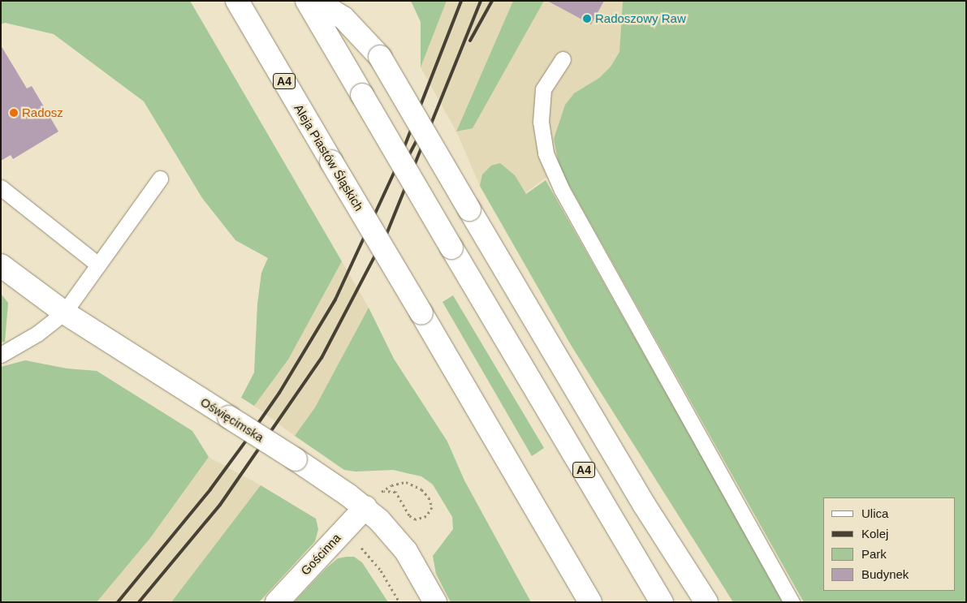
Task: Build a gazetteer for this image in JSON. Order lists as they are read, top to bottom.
{
  "streets": {
    "main road": [
      "A4",
      "Aleja Piastów Śląskich",
      "Oświęcimska",
      "Gościnna"
    ]
  },
  "crossings": [
    ["Oświęcimska", "Gościnna"]
  ],
  "places": ["Radoszowy Raw", "Radosz"],
  "legend": [
    "Ulica",
    "Kolej",
    "Park",
    "Budynek"
  ]
}
